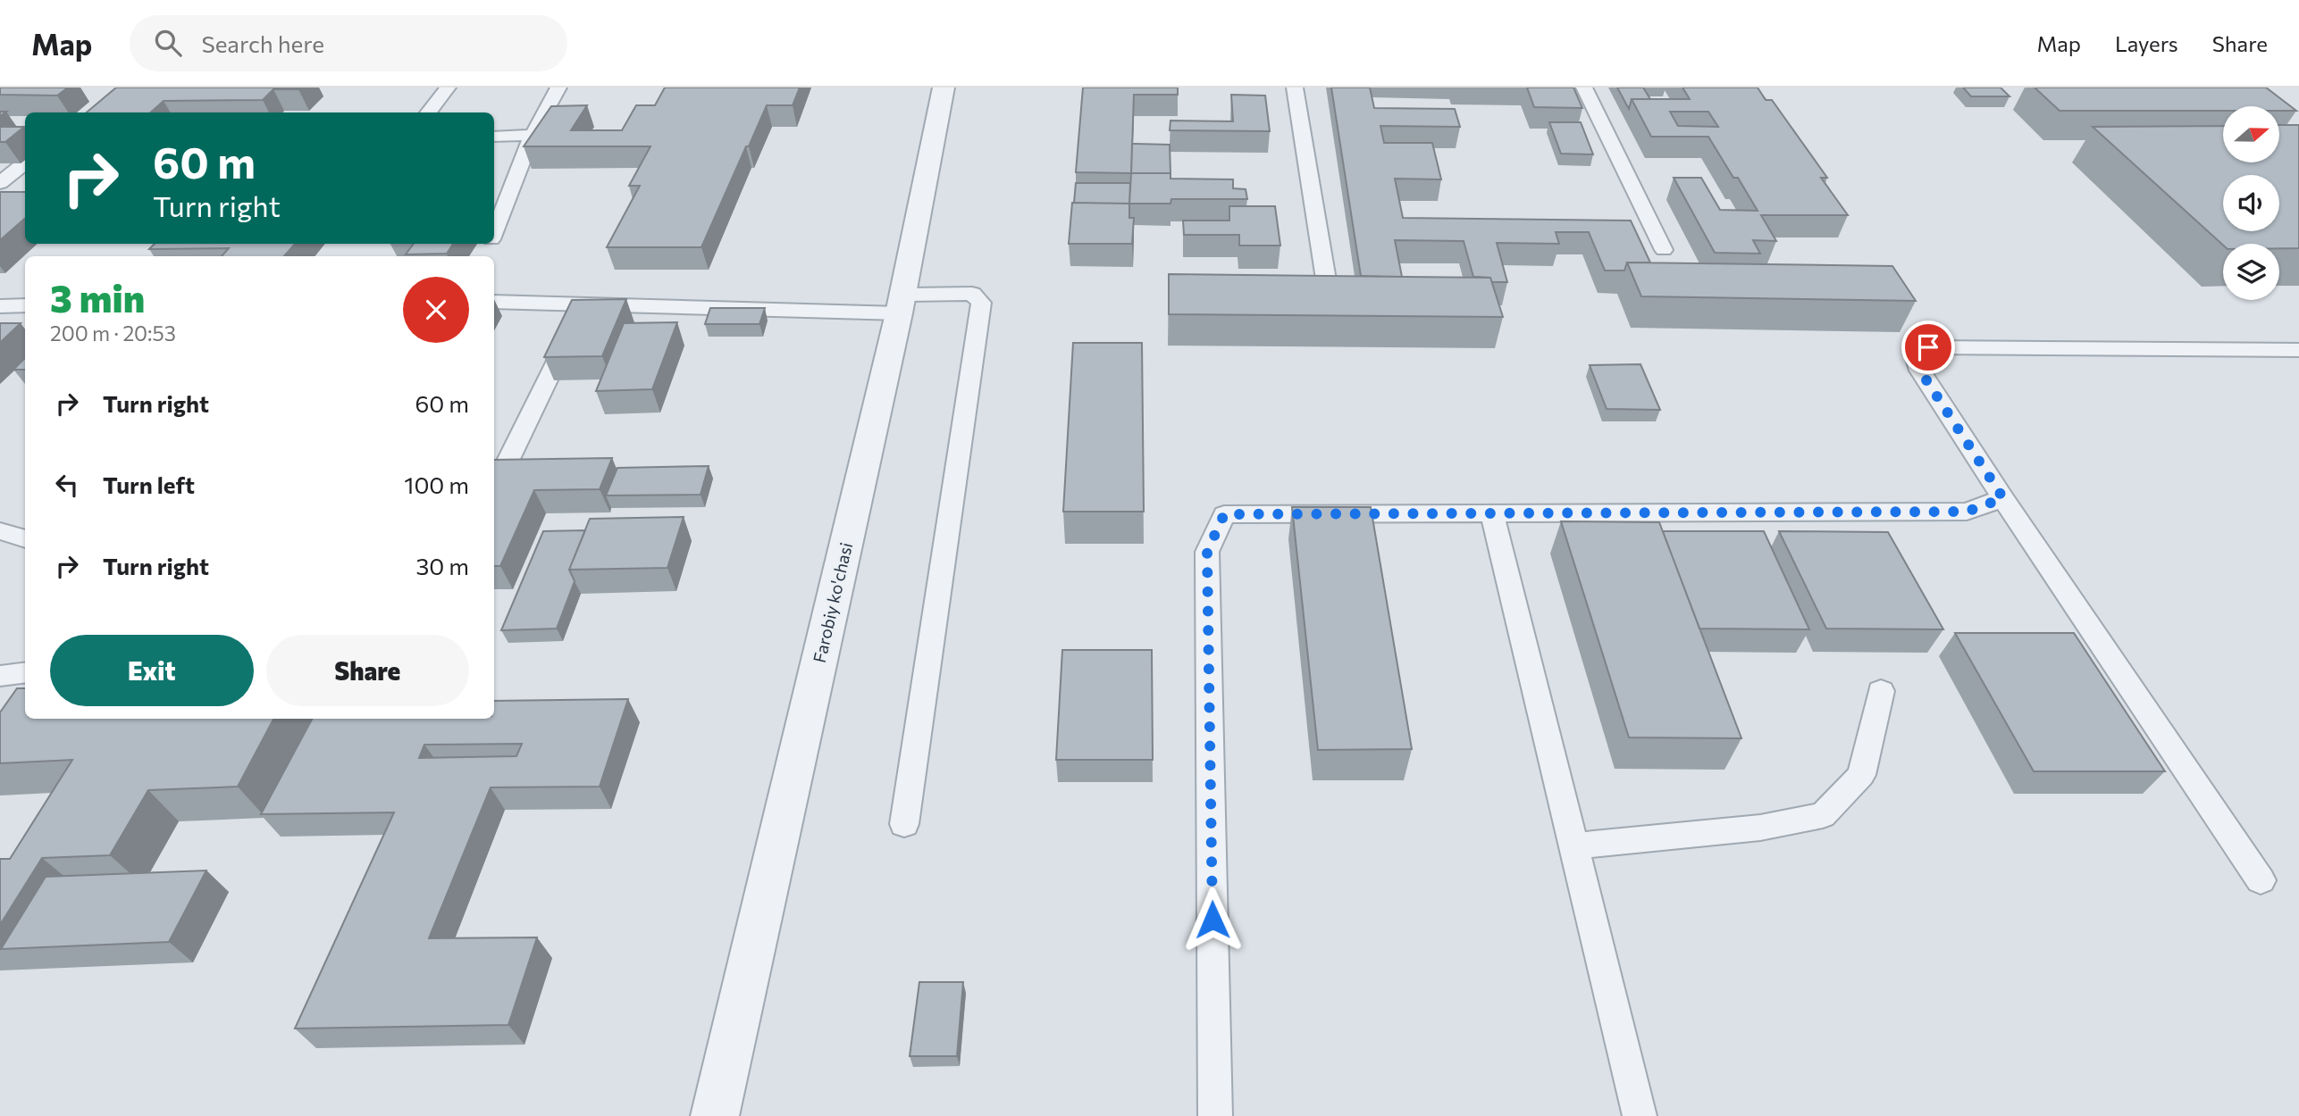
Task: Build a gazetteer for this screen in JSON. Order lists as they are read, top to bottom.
{
  "streets": {
    "street": ["Farobiy ko'chasi"]
  },
  "north": "right",
  "page": {
    "header": "Map",
    "search": "Search here",
    "nav": ["Map", "Layers", "Share"],
    "turn": ["60 m", "Turn right"],
    "heading": ["3 min", "200 m · 20:53"],
    "list": [
      {
        "name": "Turn right",
        "value": "60 m"
      },
      {
        "name": "Turn left",
        "value": "100 m"
      },
      {
        "name": "Turn right",
        "value": "30 m"
      }
    ],
    "buttons": ["Exit", "Share"]
  }
}
